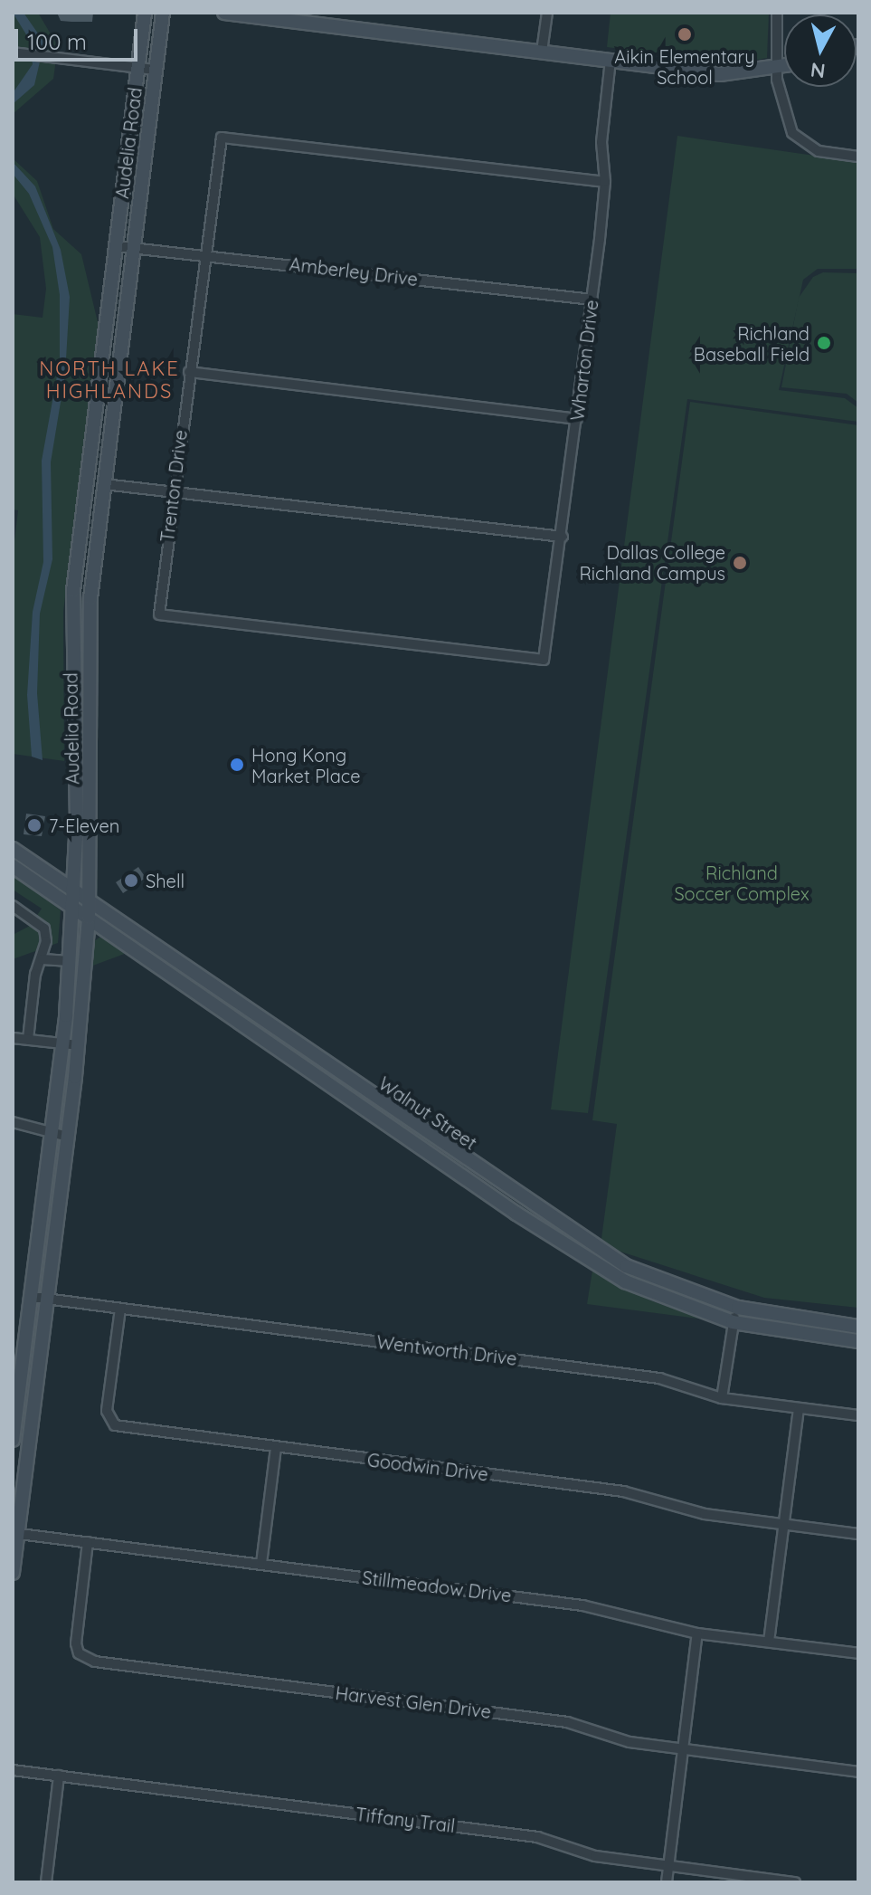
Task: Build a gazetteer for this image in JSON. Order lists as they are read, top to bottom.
{
  "streets": {
    "main road": ["Audelia Road", "Walnut Street"],
    "street": [
      "Amberley Drive",
      "Wharton Drive",
      "Trenton Drive",
      "Wentworth Drive",
      "Goodwin Drive",
      "Stillmeadow Drive",
      "Harvest Glen Drive",
      "Tiffany Trail"
    ]
  },
  "crossings": [
    ["Audelia Road", "Amberley Drive"],
    ["Audelia Road", "Walnut Street"],
    ["Audelia Road", "Wentworth Drive"],
    ["Audelia Road", "Stillmeadow Drive"],
    ["Amberley Drive", "Wharton Drive"],
    ["Amberley Drive", "Trenton Drive"],
    ["Wharton Drive", "Trenton Drive"],
    ["Wentworth Drive", "Goodwin Drive"],
    ["Stillmeadow Drive", "Harvest Glen Drive"]
  ],
  "districts": ["NORTH LAKE HIGHLANDS"],
  "parks": ["Richland Soccer Complex"],
  "places": [
    "Aikin Elementary School",
    "Richland Baseball Field",
    "Dallas College Richland Campus",
    "Hong Kong Market Place",
    "7-Eleven",
    "Shell"
  ],
  "scale_bar": "100 m",
  "north": "bottom"
}
